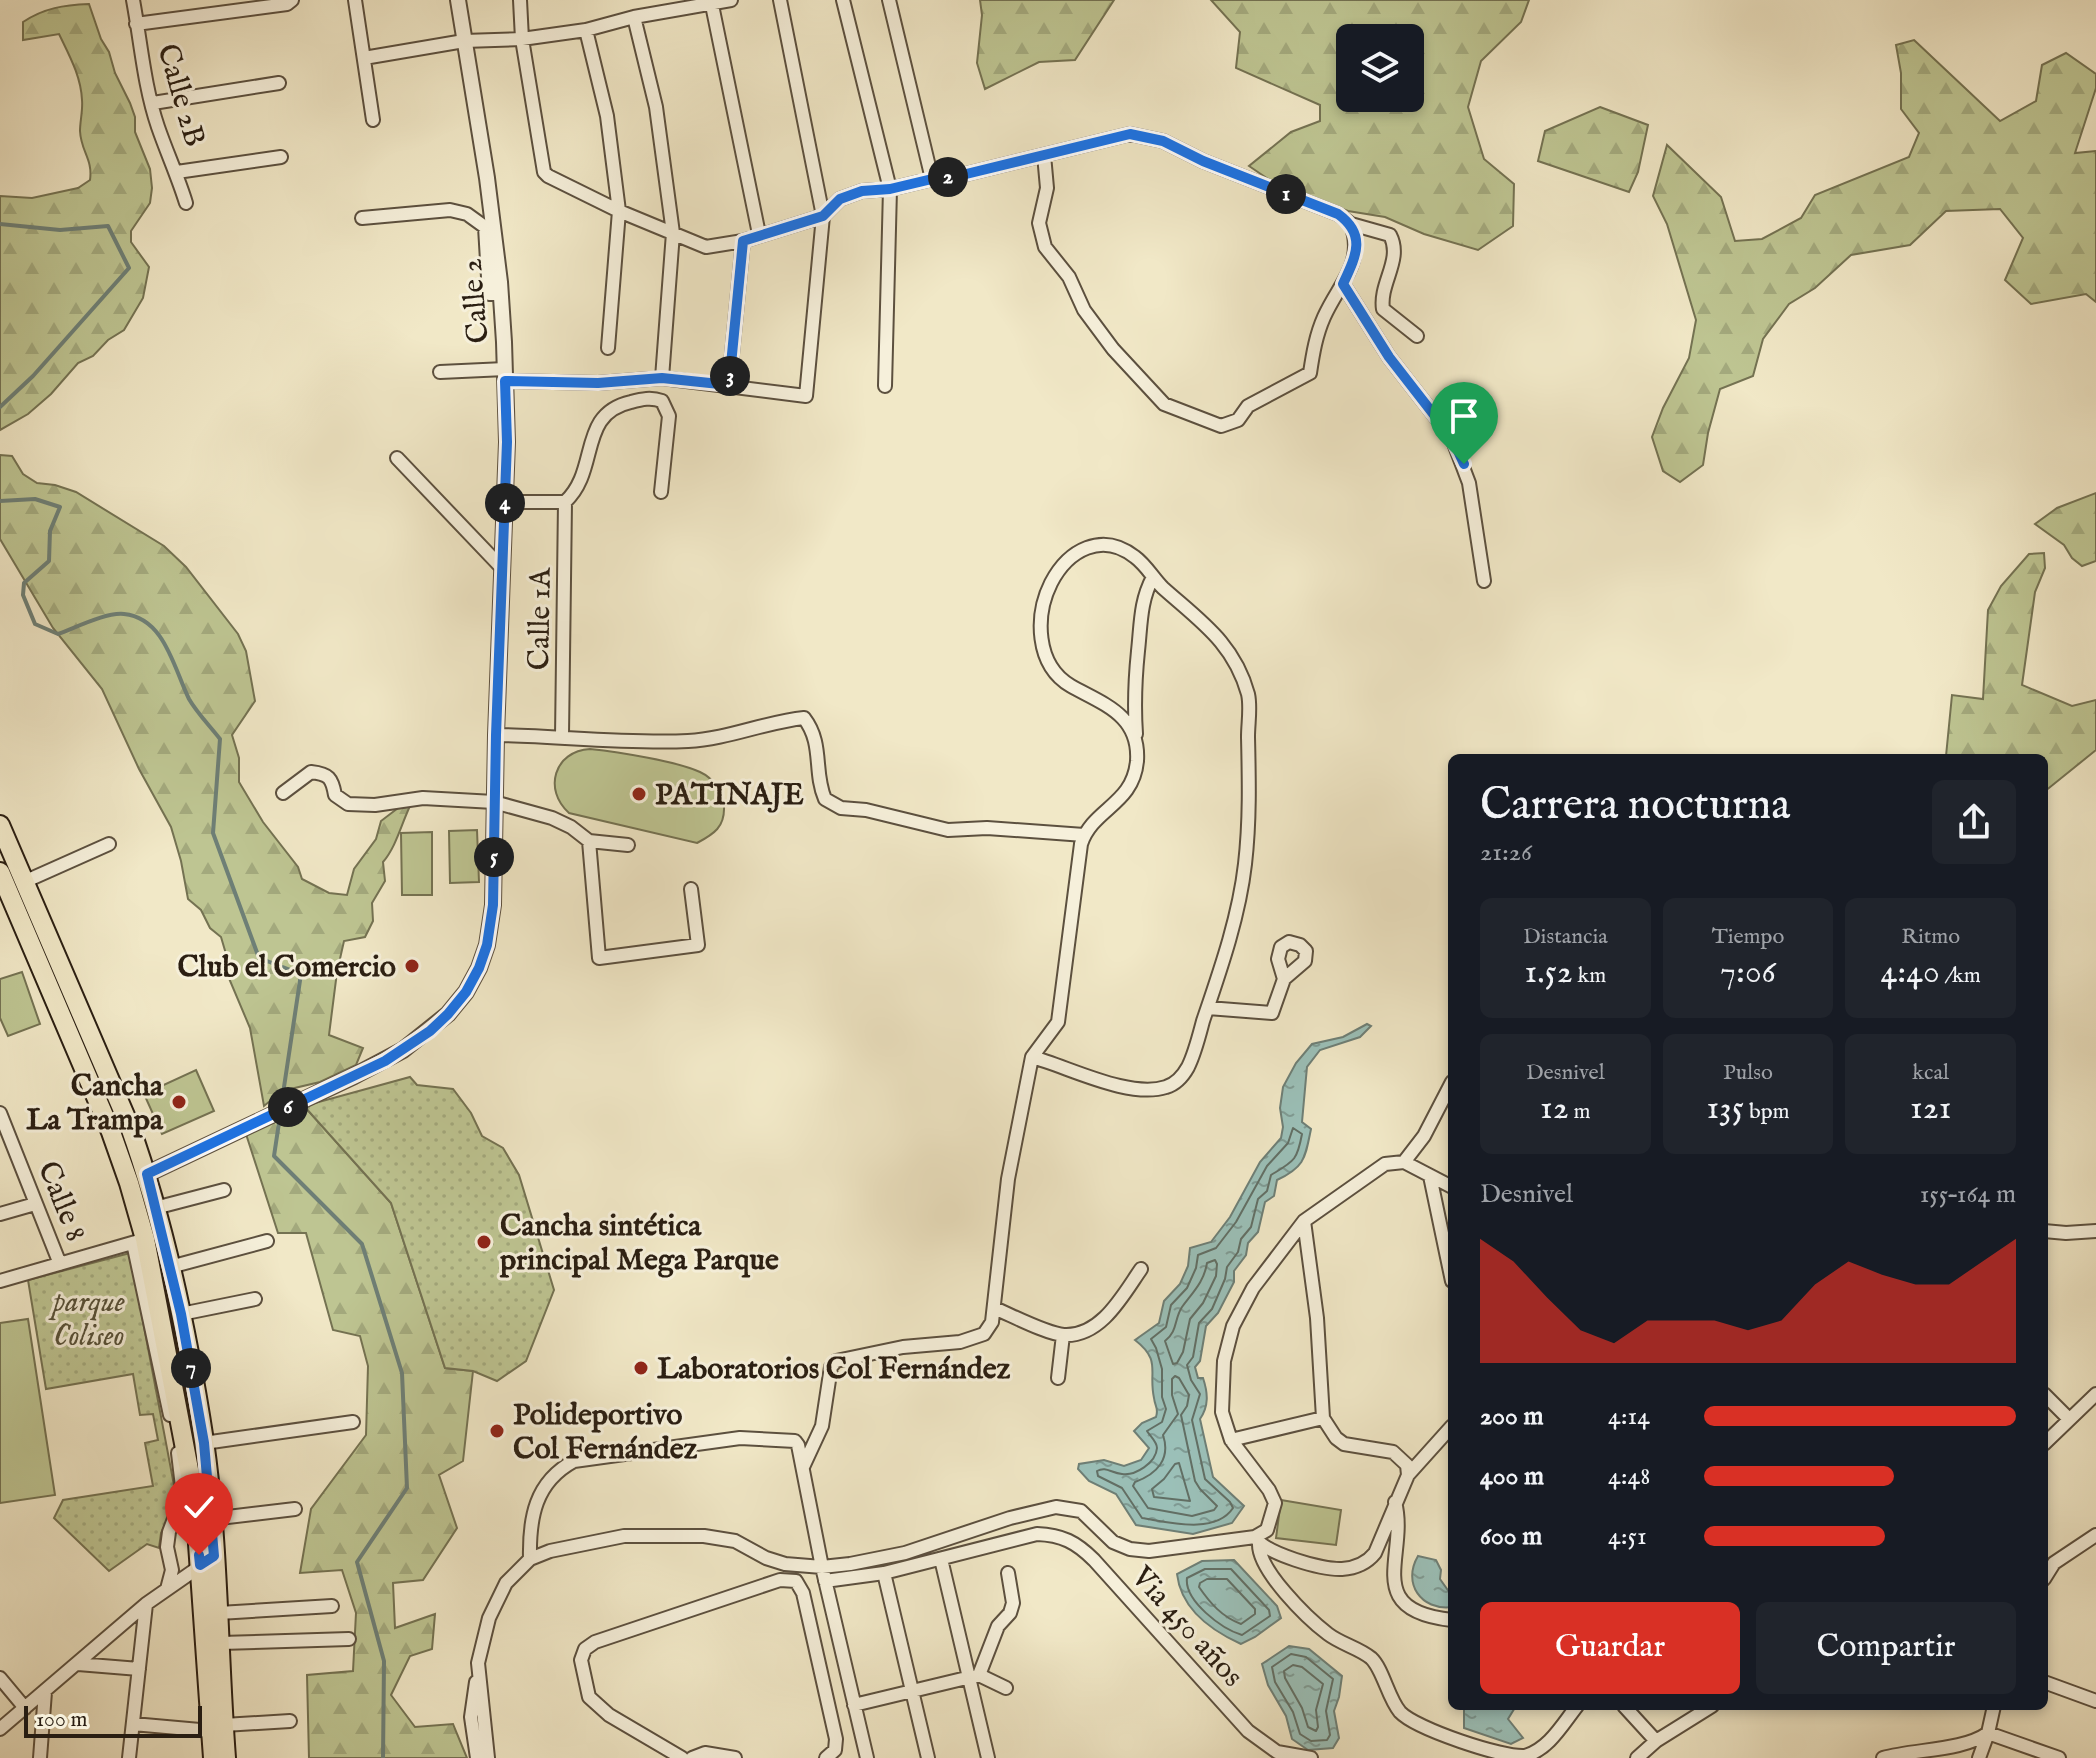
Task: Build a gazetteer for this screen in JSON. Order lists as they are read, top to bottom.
{
  "streets": {
    "street": [
      "Calle 2B",
      "Calle 2",
      "Calle 1A",
      "Calle 8",
      "Via 450 años"
    ]
  },
  "parks": ["parque Coliseo"],
  "places": [
    "PATINAJE",
    "Club el Comercio",
    "Cancha La Trampa",
    "Cancha sintética principal Mega Parque",
    "Laboratorios Col Fernández",
    "Polideportivo Col Fernández"
  ],
  "scale_bar": "100 m",
  "page": {
    "pins": [
      "2",
      "1",
      "3",
      "4",
      "5",
      "6",
      "7"
    ],
    "heading": ["Carrera nocturna", "21:26"],
    "stats": [
      ["Distancia", "1.52 km"],
      ["Tiempo", "7:06"],
      ["Ritmo", "4:40 /km"],
      ["Desnivel", "12 m"],
      ["Pulso", "135 bpm"],
      ["kcal", "121"]
    ],
    "chart": ["Desnivel", "155–164 m"],
    "list": [
      {
        "name": "200 m",
        "note": "4:14"
      },
      {
        "name": "400 m",
        "note": "4:48"
      },
      {
        "name": "600 m",
        "note": "4:51"
      }
    ],
    "buttons": ["Guardar", "Compartir"],
    "scale": "100 m"
  }
}
